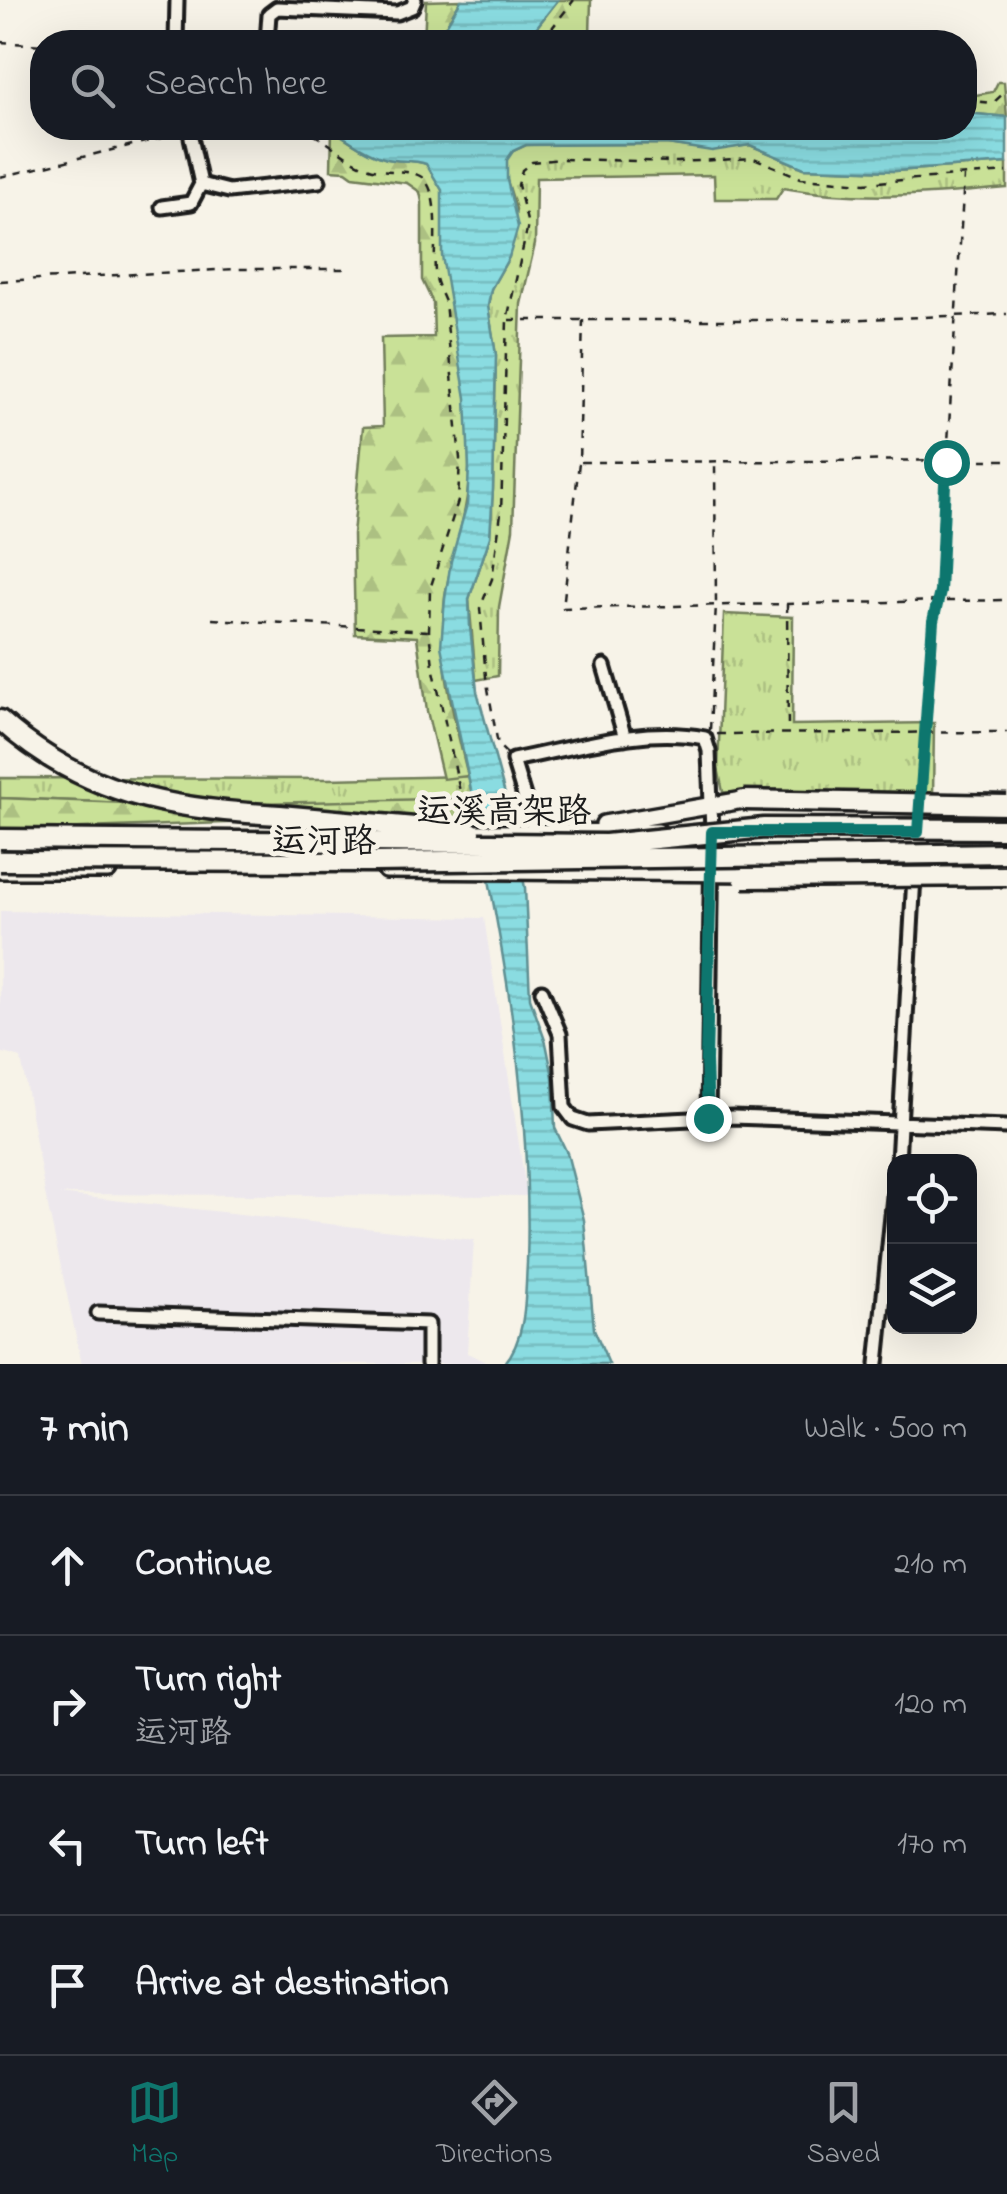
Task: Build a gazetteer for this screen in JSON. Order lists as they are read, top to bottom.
{
  "streets": {
    "highway": ["运溪高架路"],
    "main road": ["运河路"]
  },
  "crossings": [
    ["运溪高架路", "运河路"]
  ],
  "page": {
    "search": "Search here",
    "heading": ["7 min", "Walk · 500 m"],
    "list": [
      ["Continue", "210 m"],
      ["Turn right", "运河路", "120 m"],
      ["Turn left", "170 m"],
      "Arrive at destination"
    ],
    "nav": ["Map", "Directions", "Saved"]
  }
}
